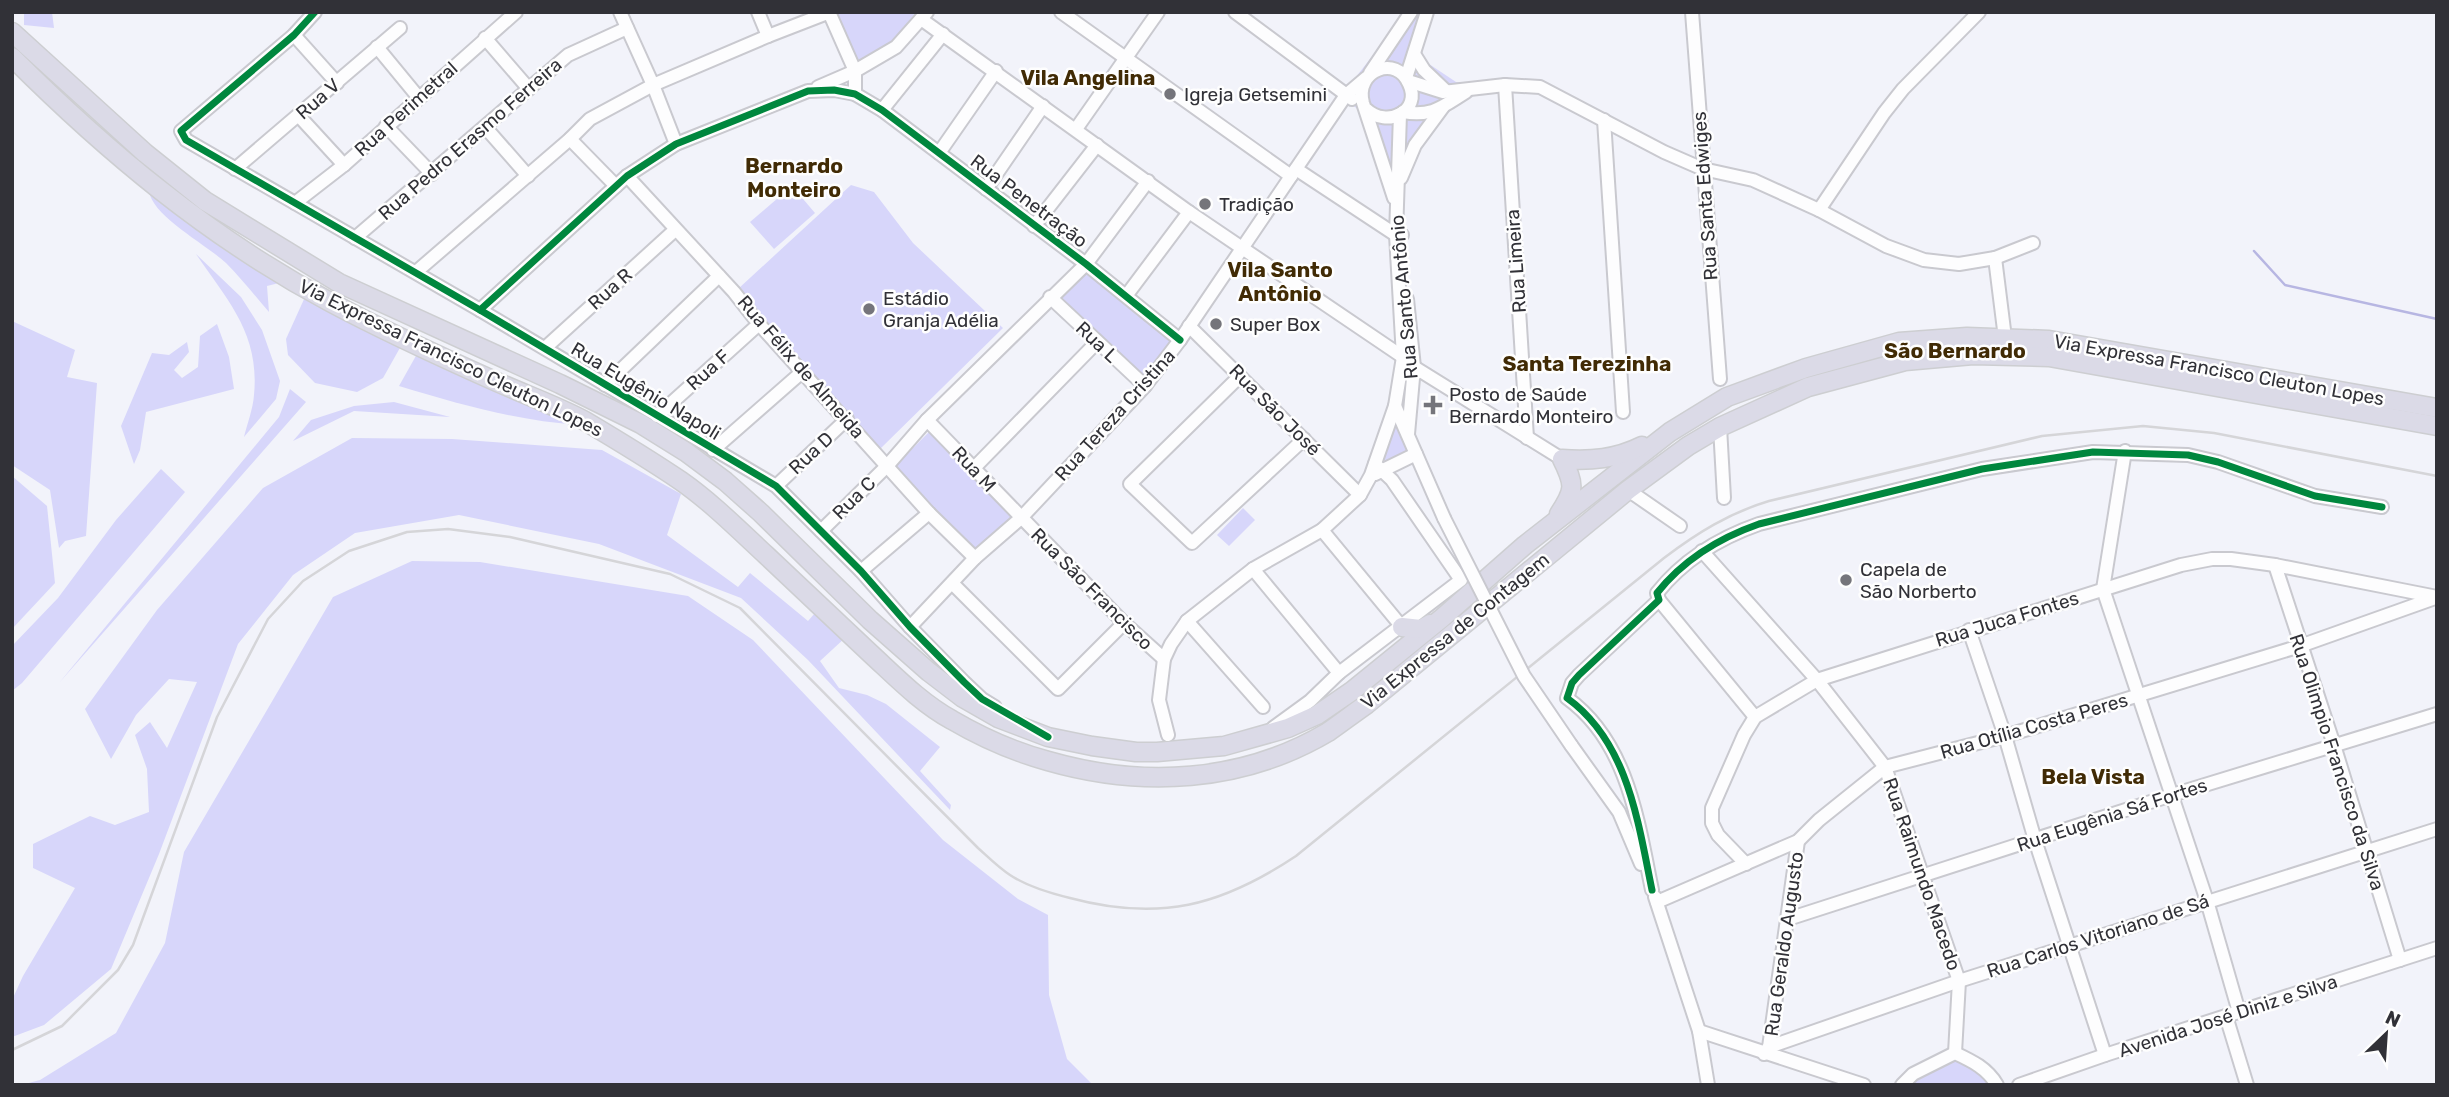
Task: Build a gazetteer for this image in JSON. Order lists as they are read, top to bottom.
{
  "streets": {
    "highway": ["Via Expressa Francisco Cleuton Lopes", "Via Expressa de Contagem"],
    "street": [
      "Rua V",
      "Rua Perimetral",
      "Rua Pedro Erasmo Ferreira",
      "Rua Santa Edwiges",
      "Rua Penetração",
      "Rua Limeira",
      "Rua R",
      "Rua Santo Antônio",
      "Rua L",
      "Rua Félix de Almeida",
      "Rua F",
      "Rua Eugênio Napoli",
      "Rua São José",
      "Rua Tereza Cristina",
      "Rua D",
      "Rua M",
      "Rua C",
      "Rua São Francisco",
      "Rua Juca Fontes",
      "Rua Otília Costa Peres",
      "Rua Olimpio Francisco da Silva",
      "Rua Eugênia Sá Fortes",
      "Rua Raimundo Macedo",
      "Rua Carlos Vitoriano de Sá",
      "Rua Geraldo Augusto",
      "Avenida José Diniz e Silva"
    ]
  },
  "crossings": [
    ["Rua V", "Rua Eugênio Napoli"],
    ["Rua Perimetral", "Rua Eugênio Napoli"],
    ["Rua Pedro Erasmo Ferreira", "Rua Eugênio Napoli"],
    ["Rua Penetração", "Rua Tereza Cristina"],
    ["Rua Penetração", "Rua C"],
    ["Rua R", "Rua Félix de Almeida"],
    ["Rua R", "Rua Eugênio Napoli"],
    ["Rua Santo Antônio", "Rua Tereza Cristina"],
    ["Rua Santo Antônio", "Rua Otília Costa Peres"],
    ["Rua L", "Rua Tereza Cristina"],
    ["Rua L", "Rua C"],
    ["Via Expressa Francisco Cleuton Lopes", "Rua Eugênio Napoli"],
    ["Via Expressa Francisco Cleuton Lopes", "Via Expressa de Contagem"],
    ["Rua Félix de Almeida", "Rua F"],
    ["Rua Félix de Almeida", "Rua Tereza Cristina"],
    ["Rua Félix de Almeida", "Rua D"],
    ["Rua Félix de Almeida", "Rua C"],
    ["Rua F", "Rua Eugênio Napoli"],
    ["Rua Eugênio Napoli", "Rua Tereza Cristina"],
    ["Rua Eugênio Napoli", "Rua D"],
    ["Rua Eugênio Napoli", "Rua C"],
    ["Rua São José", "Rua Tereza Cristina"],
    ["Rua Tereza Cristina", "Rua M"],
    ["Rua Tereza Cristina", "Rua São Francisco"],
    ["Rua M", "Rua C"],
    ["Rua M", "Rua São Francisco"],
    ["Rua Juca Fontes", "Rua Otília Costa Peres"],
    ["Rua Juca Fontes", "Rua Olimpio Francisco da Silva"],
    ["Rua Juca Fontes", "Rua Raimundo Macedo"],
    ["Rua Otília Costa Peres", "Rua Olimpio Francisco da Silva"],
    ["Rua Otília Costa Peres", "Rua Raimundo Macedo"],
    ["Rua Otília Costa Peres", "Rua Geraldo Augusto"],
    ["Rua Olimpio Francisco da Silva", "Rua Eugênia Sá Fortes"],
    ["Rua Olimpio Francisco da Silva", "Rua Carlos Vitoriano de Sá"],
    ["Rua Olimpio Francisco da Silva", "Avenida José Diniz e Silva"],
    ["Rua Eugênia Sá Fortes", "Rua Raimundo Macedo"],
    ["Rua Eugênia Sá Fortes", "Rua Geraldo Augusto"],
    ["Rua Raimundo Macedo", "Rua Carlos Vitoriano de Sá"],
    ["Rua Carlos Vitoriano de Sá", "Rua Geraldo Augusto"]
  ],
  "districts": [
    "Vila Angelina",
    "Bernardo Monteiro",
    "Vila Santo Antônio",
    "São Bernardo",
    "Santa Terezinha",
    "Bela Vista"
  ],
  "places": {
    "other": [
      "Igreja Getsemini",
      "Tradição",
      "Estádio Granja Adélia",
      "Super Box",
      "Capela de São Norberto"
    ],
    "health": ["Posto de Saúde Bernardo Monteiro"]
  },
  "north": "top right"
}
